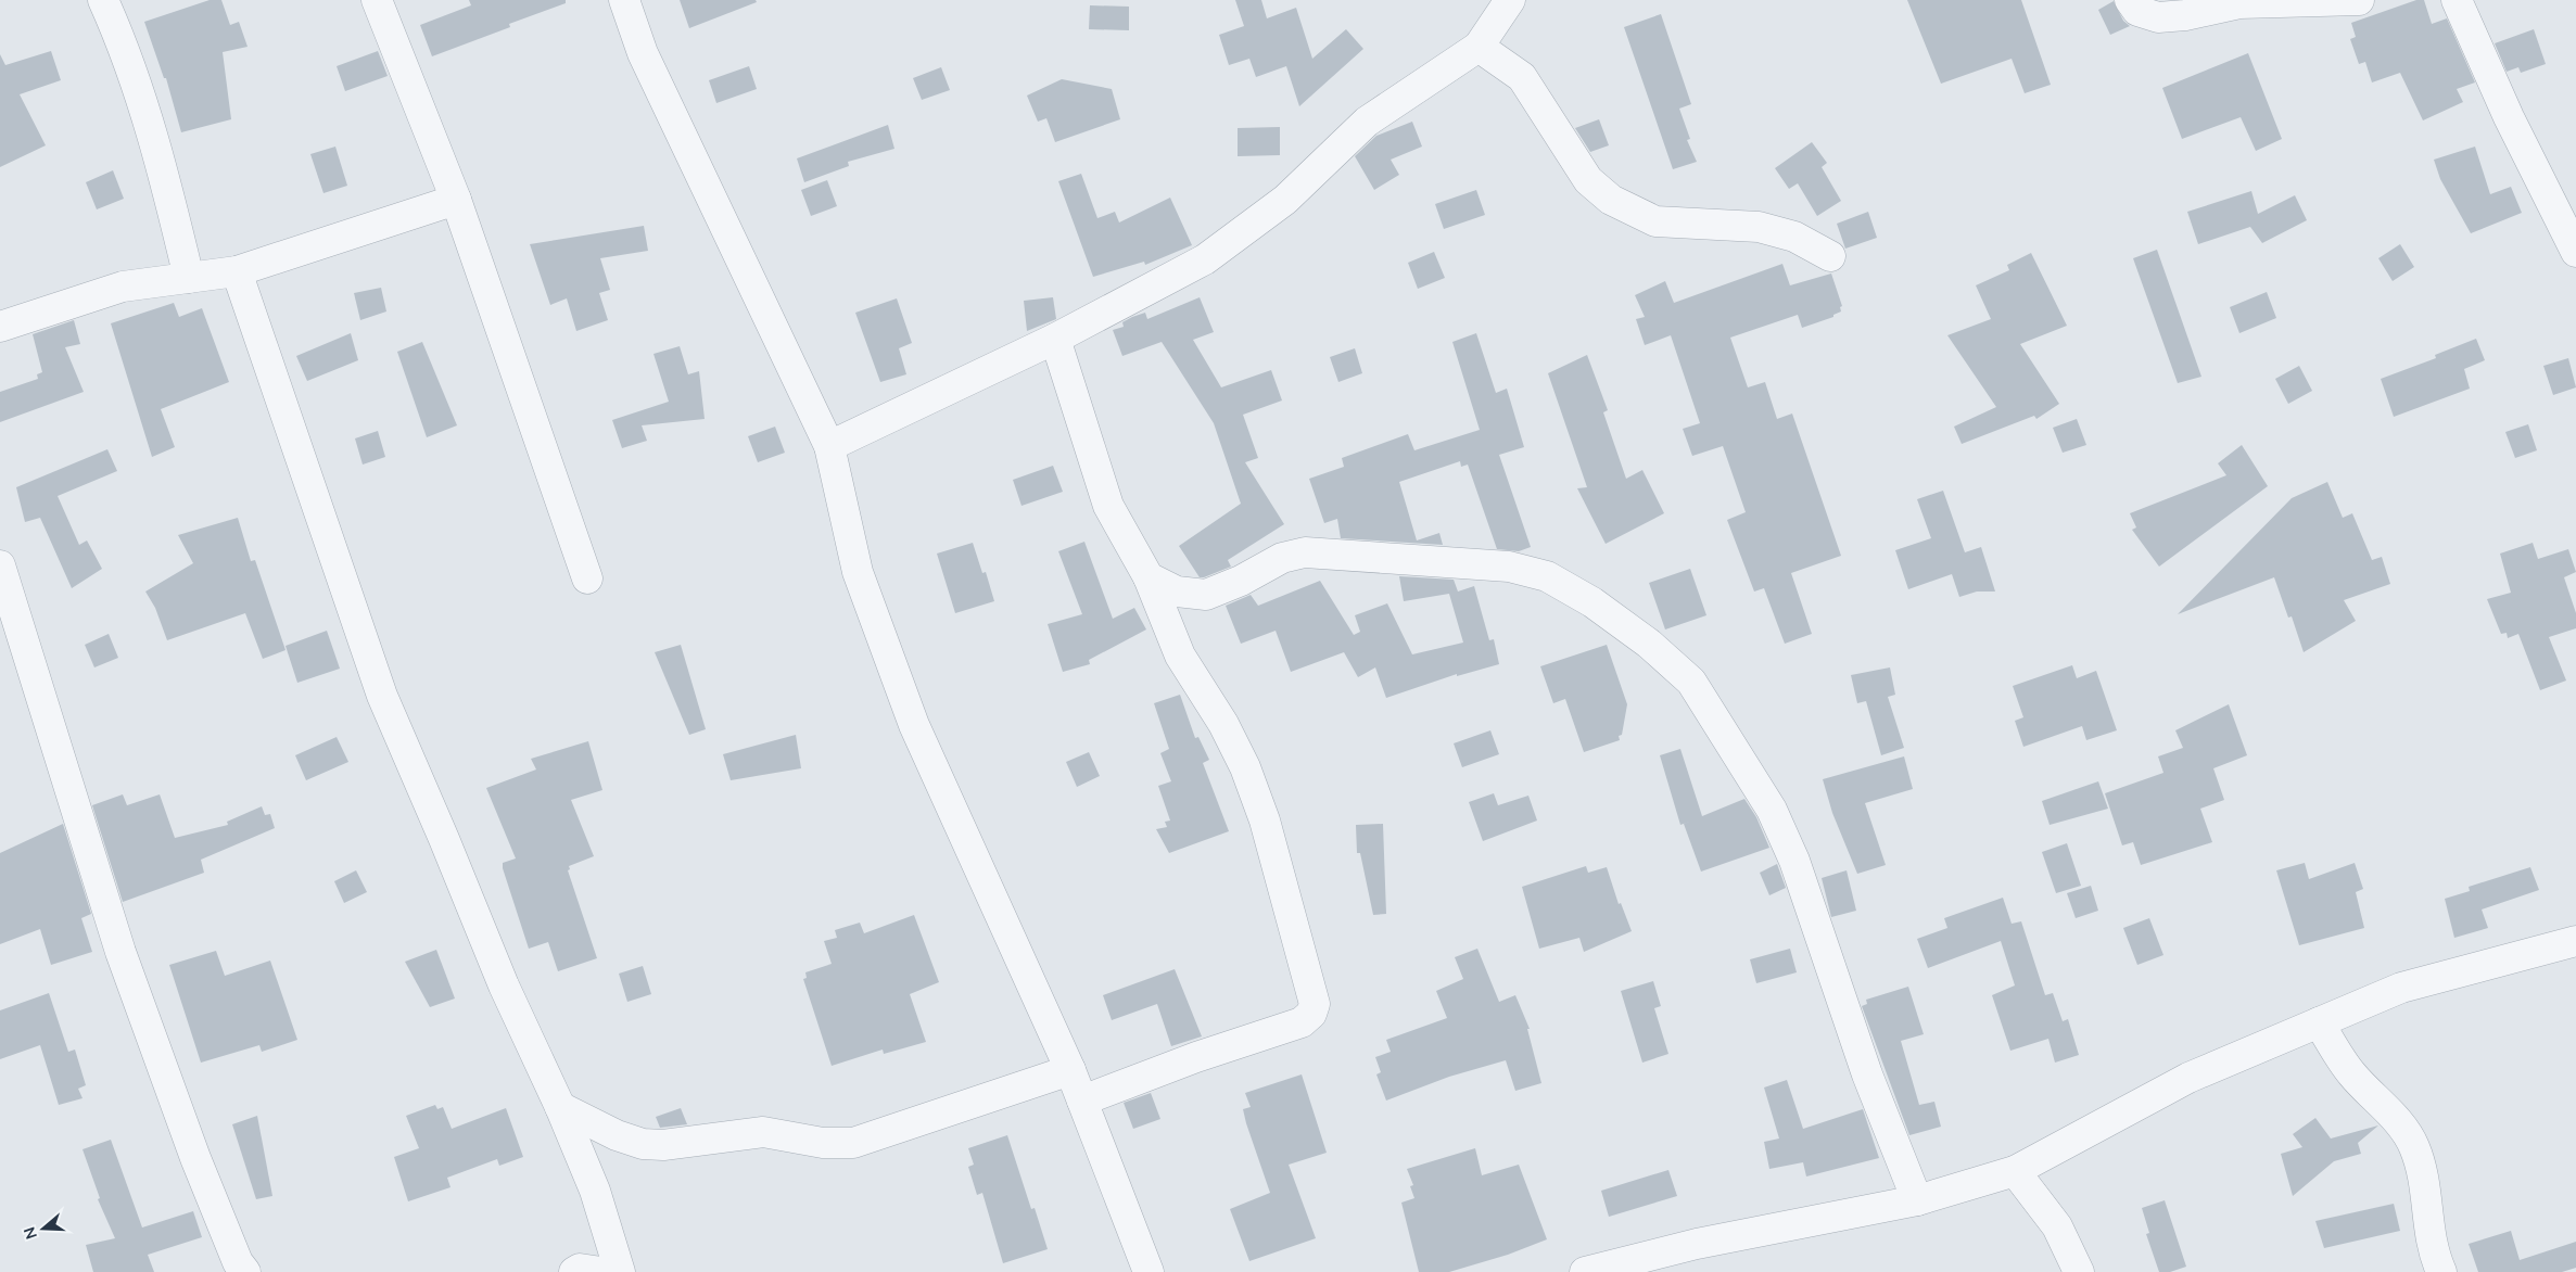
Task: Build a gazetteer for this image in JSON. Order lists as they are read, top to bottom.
{
  "north": "left"
}
